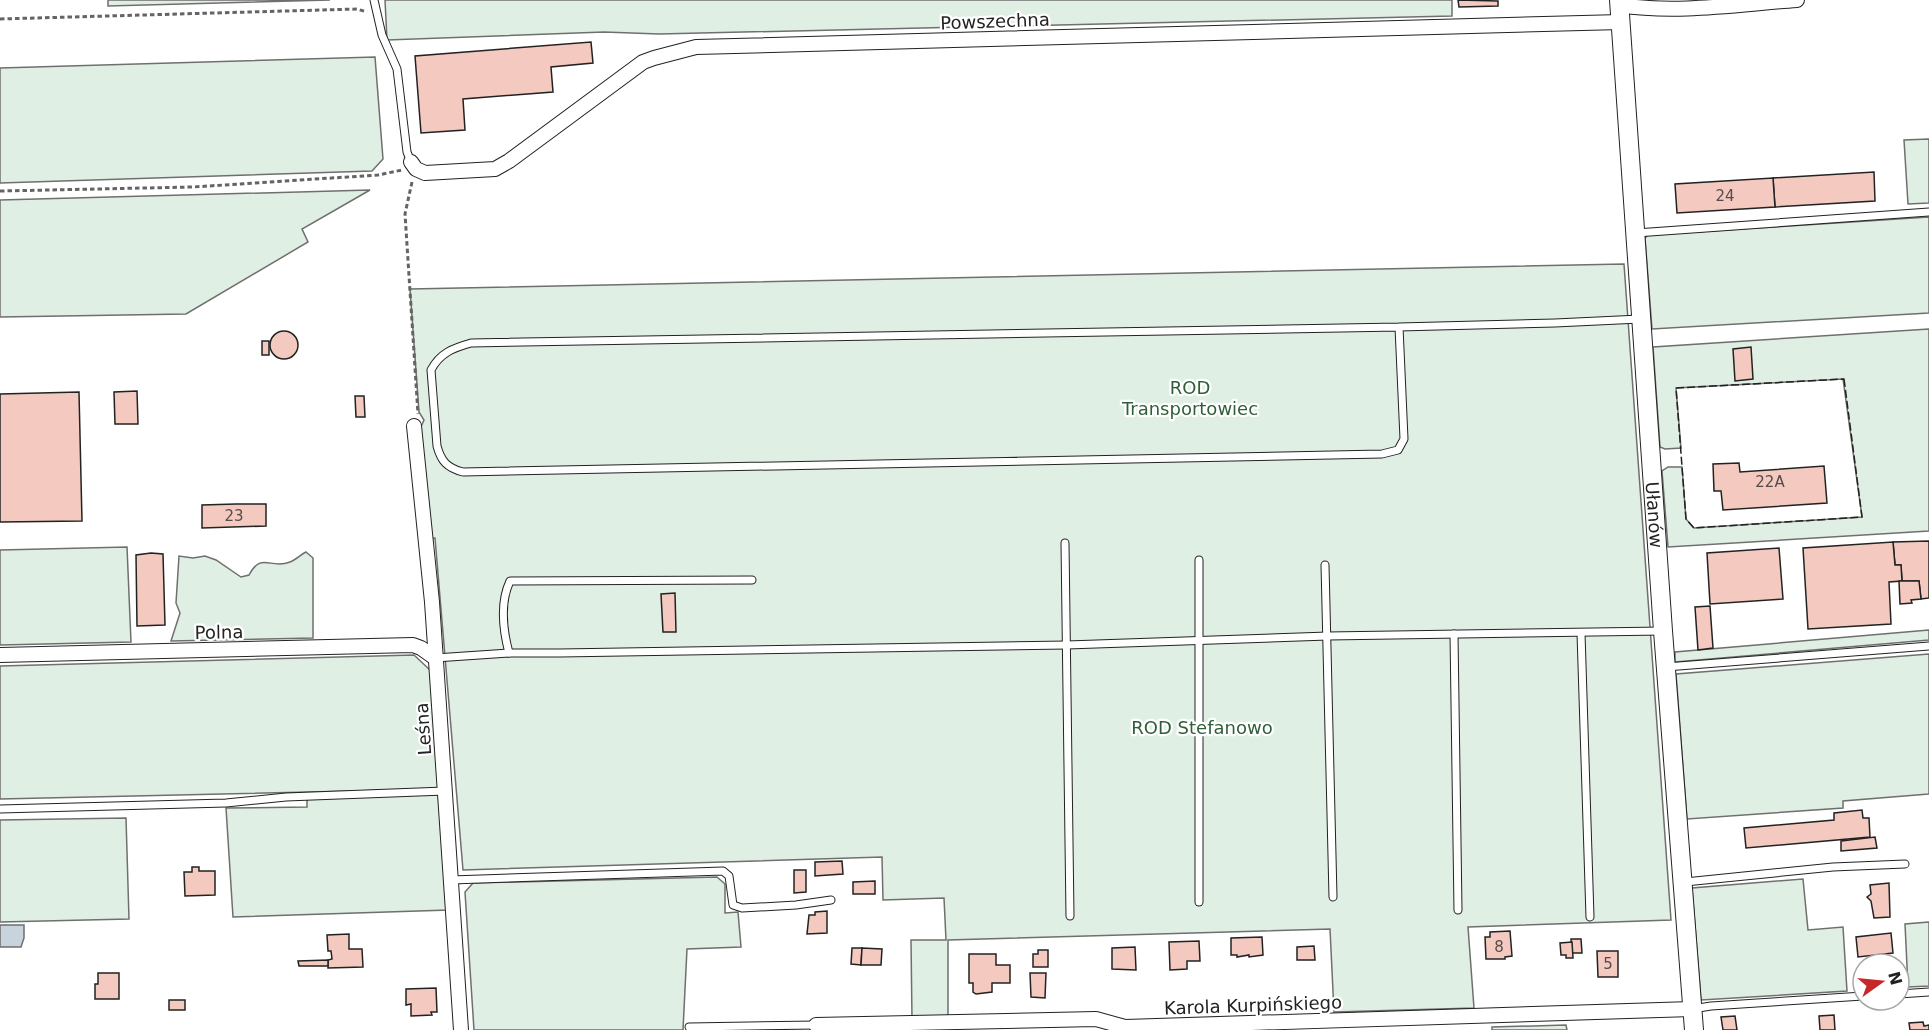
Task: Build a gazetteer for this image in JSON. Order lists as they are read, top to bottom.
{
  "streets": {
    "street": [
      "Powszechna",
      "Ułanów",
      "Polna",
      "Leśna",
      "Karola Kurpińskiego"
    ]
  },
  "crossings": [
    ["Powszechna", "Ułanów"],
    ["Ułanów", "Karola Kurpińskiego"],
    ["Polna", "Leśna"]
  ],
  "parks": ["ROD Transportowiec", "ROD Stefanowo"],
  "house_numbers": [
    "24",
    "22A",
    "23",
    "8",
    "5"
  ],
  "north": "right"
}
